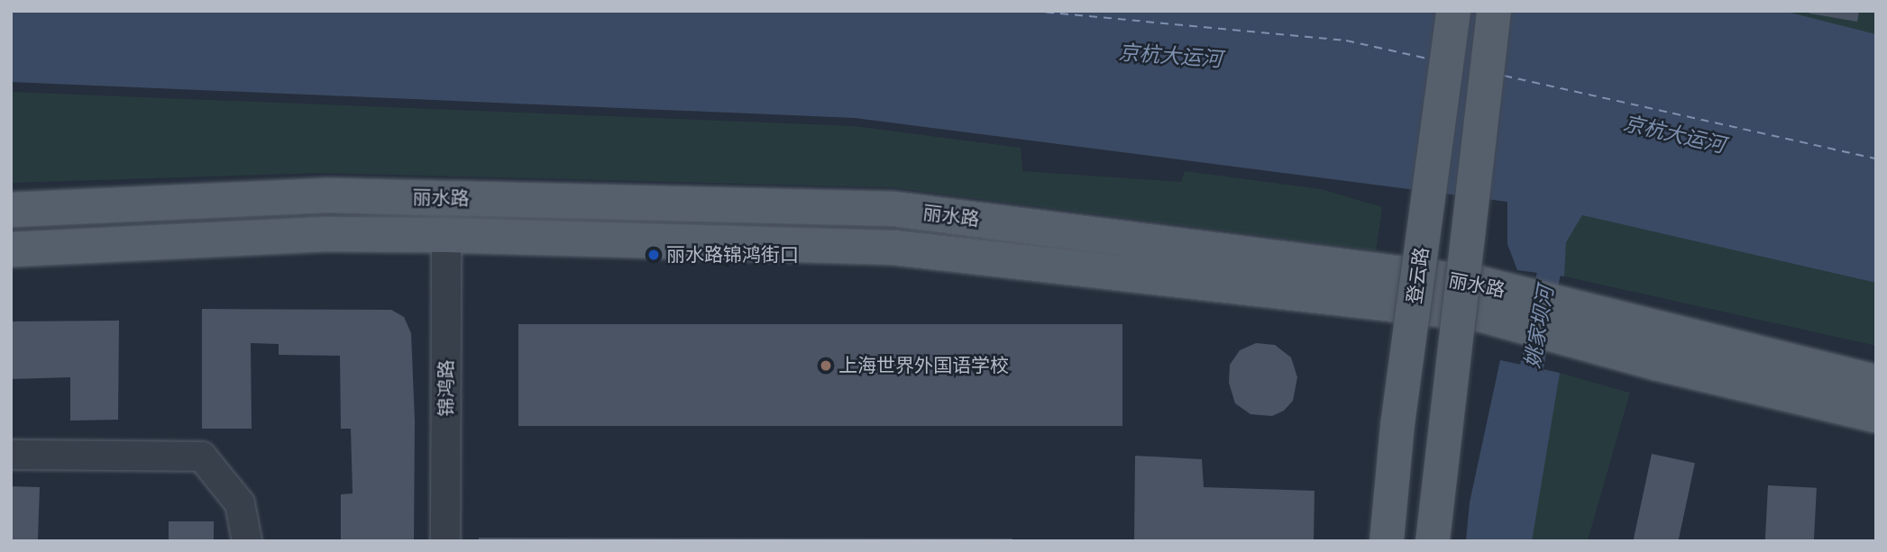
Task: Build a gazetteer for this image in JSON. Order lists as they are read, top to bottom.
{
  "streets": {
    "main road": ["丽水路", "登云路"],
    "street": ["锦鸿路"]
  },
  "crossings": [
    ["丽水路", "锦鸿路"]
  ],
  "water": ["京杭大运河", "姚家坝河"],
  "places": ["丽水路锦鸿街口", "上海世界外国语学校"]
}
